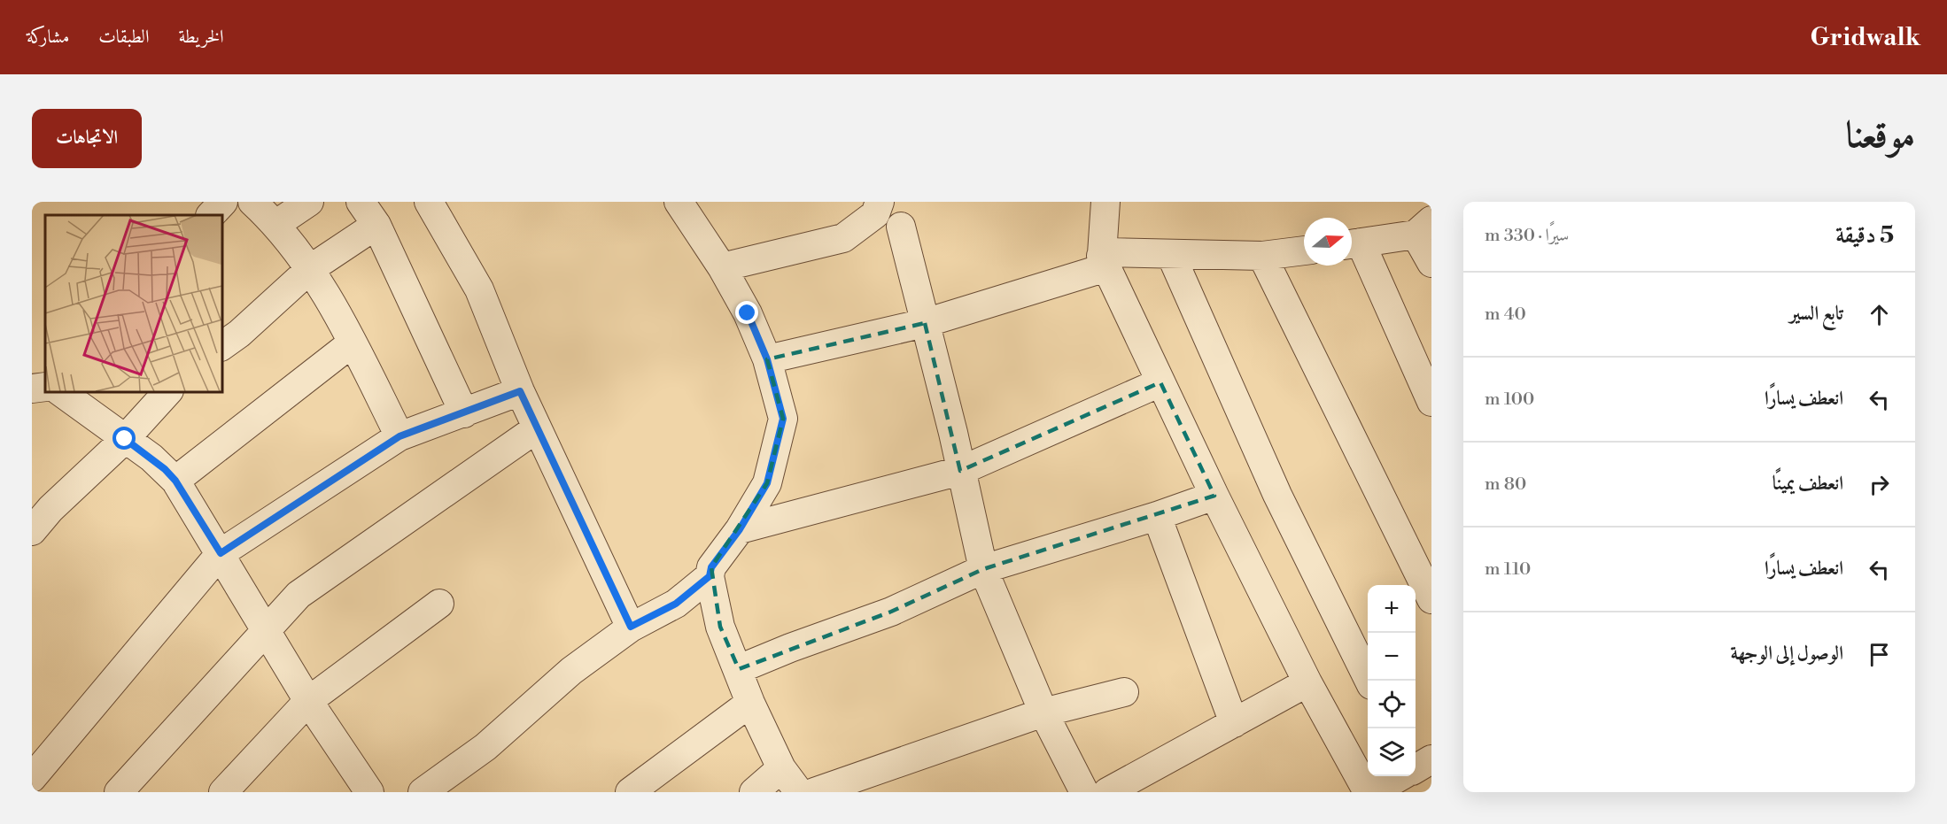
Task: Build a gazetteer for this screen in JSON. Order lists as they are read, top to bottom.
{
  "north": "right",
  "page": {
    "header": "Gridwalk",
    "nav": ["الخريطة", "الطبقات", "مشاركة"],
    "title": "موقعنا",
    "buttons": "الاتجاهات",
    "heading": ["5 دقيقة", "سيرًا · 330 m"],
    "list": [
      ["تابع السير", "40 m"],
      ["انعطف يسارًا", "100 m"],
      ["انعطف يمينًا", "80 m"],
      ["انعطف يسارًا", "110 m"],
      "الوصول إلى الوجهة"
    ],
    "map_buttons": ["+", "−"]
  }
}
